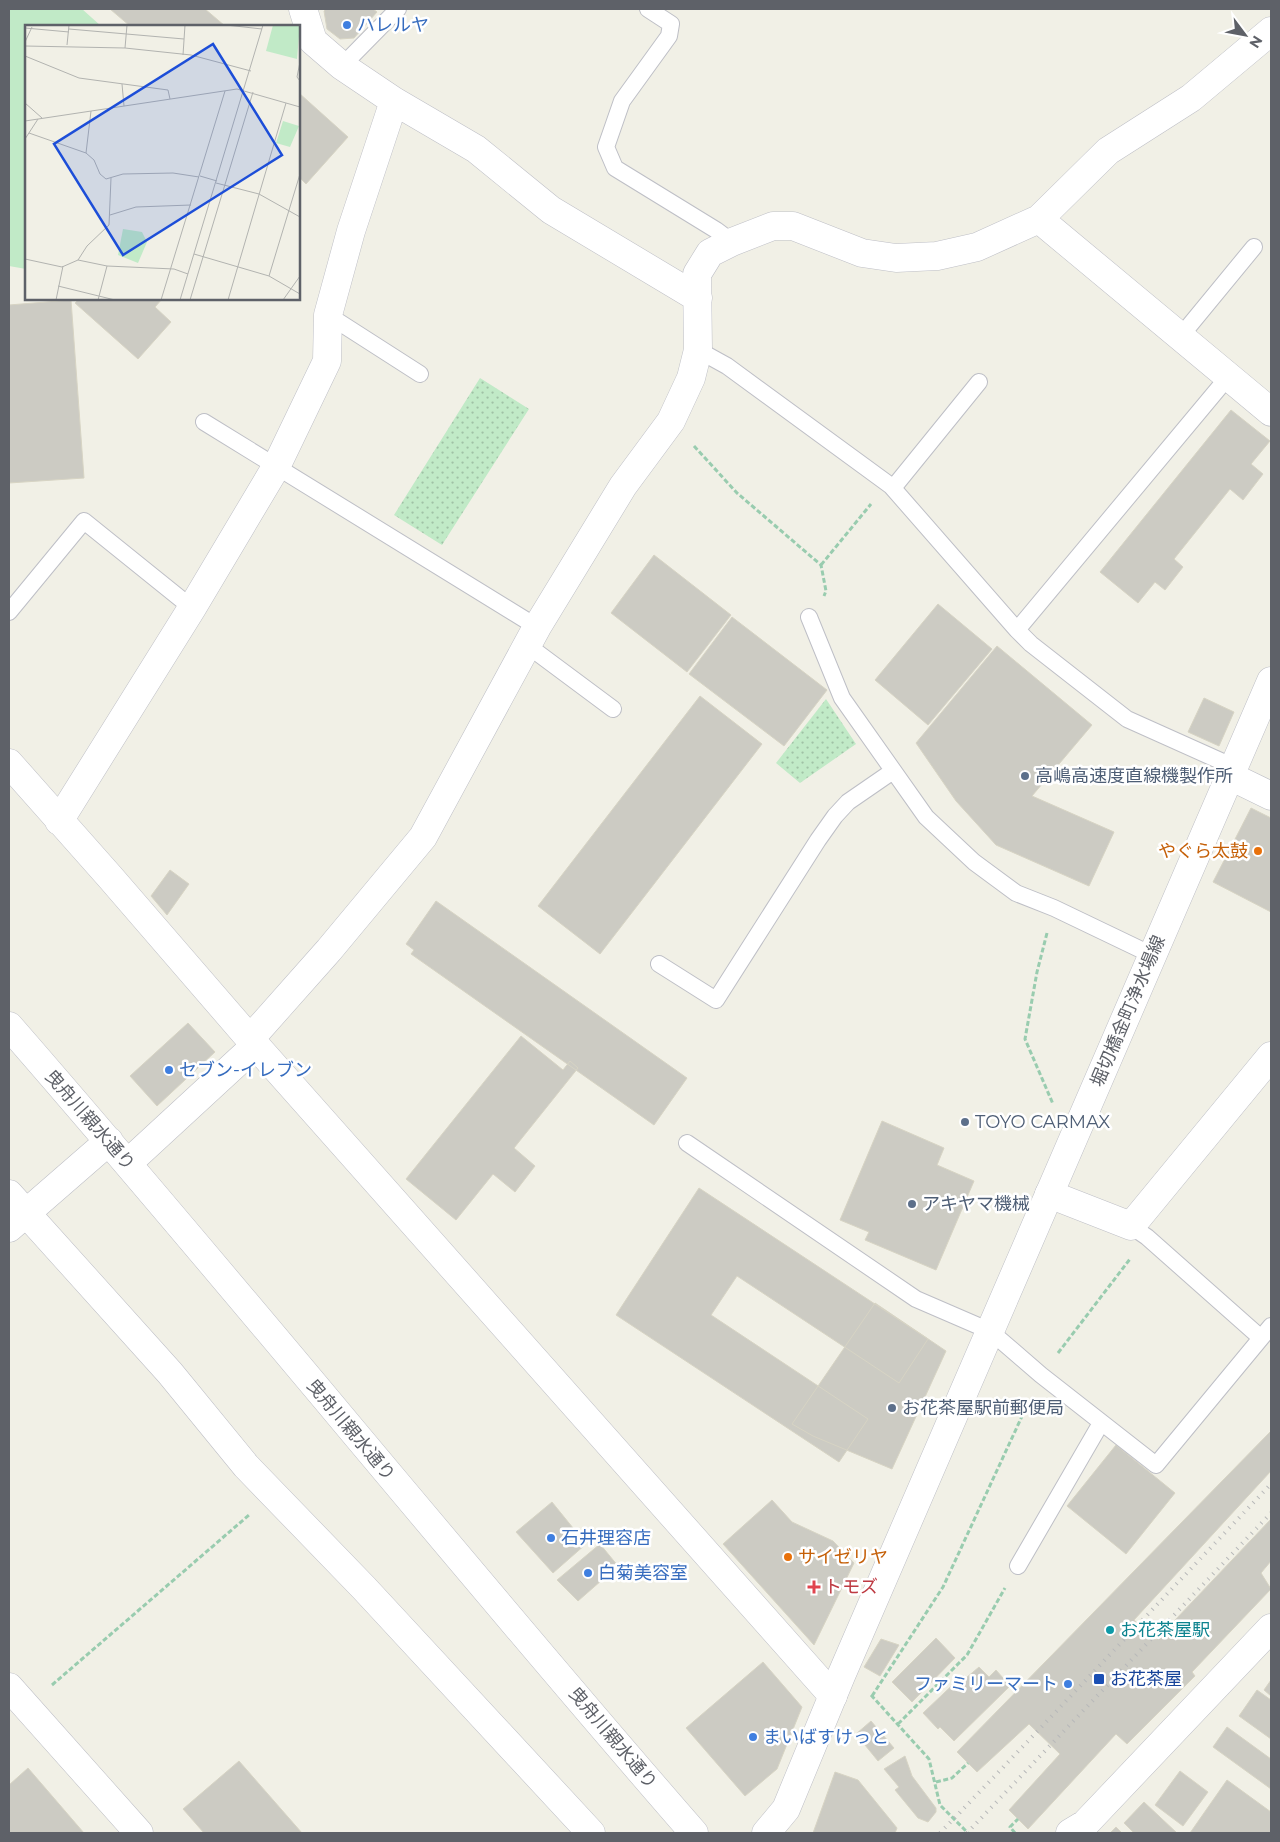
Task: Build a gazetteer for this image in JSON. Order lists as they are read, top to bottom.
{
  "streets": {
    "street": ["堀切橋金町浄水場線", "曳舟川親水通り"]
  },
  "places": {
    "other": [
      "ハレルヤ",
      "高嶋高速度直線機製作所",
      "やぐら太鼓",
      "セブン-イレブン",
      "TOYO CARMAX",
      "アキヤマ機械",
      "お花茶屋駅前郵便局",
      "石井理容店",
      "サイゼリヤ",
      "白菊美容室",
      "お花茶屋駅",
      "ファミリーマート",
      "まいばすけっと"
    ],
    "health": ["トモズ"],
    "transit": ["お花茶屋"]
  },
  "north": "bottom right"
}
